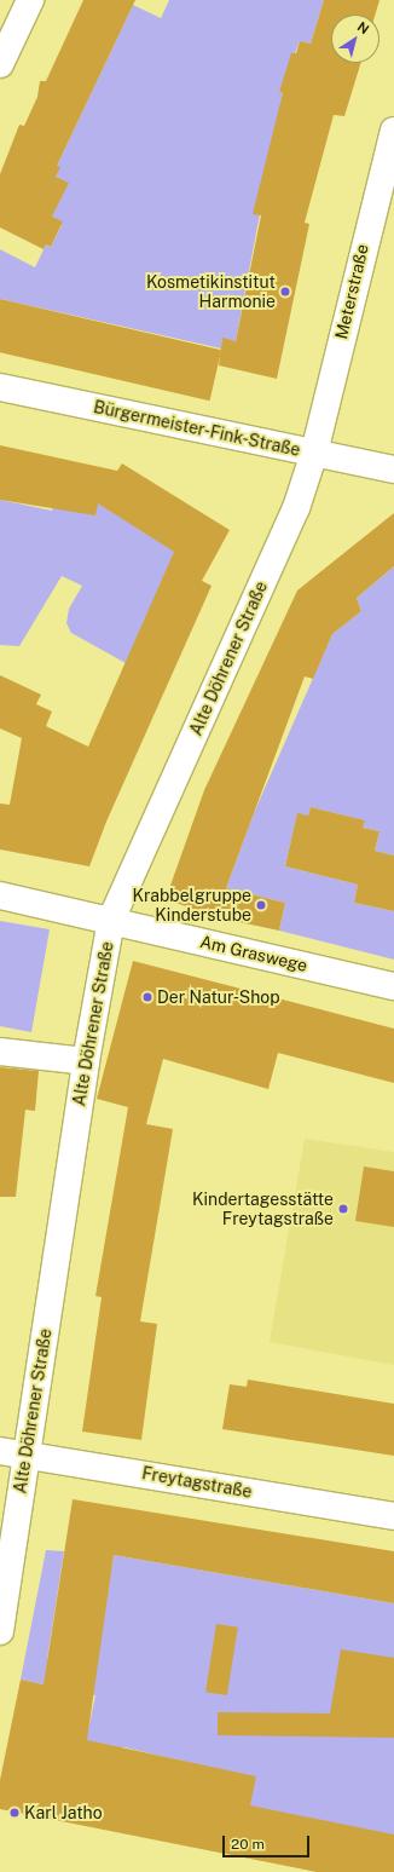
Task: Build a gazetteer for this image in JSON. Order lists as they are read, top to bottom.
{
  "streets": {
    "street": [
      "Meterstraße",
      "Bürgermeister-Fink-Straße",
      "Alte Döhrener Straße",
      "Am Graswege",
      "Freytagstraße"
    ]
  },
  "crossings": [
    ["Meterstraße", "Bürgermeister-Fink-Straße"],
    ["Meterstraße", "Alte Döhrener Straße"],
    ["Bürgermeister-Fink-Straße", "Alte Döhrener Straße"],
    ["Alte Döhrener Straße", "Am Graswege"],
    ["Alte Döhrener Straße", "Freytagstraße"]
  ],
  "places": [
    "Kosmetikinstitut Harmonie",
    "Krabbelgruppe Kinderstube",
    "Der Natur-Shop",
    "Kindertagesstätte Freytagstraße",
    "Karl Jatho"
  ],
  "scale_bar": "20 m",
  "north": "top right"
}
